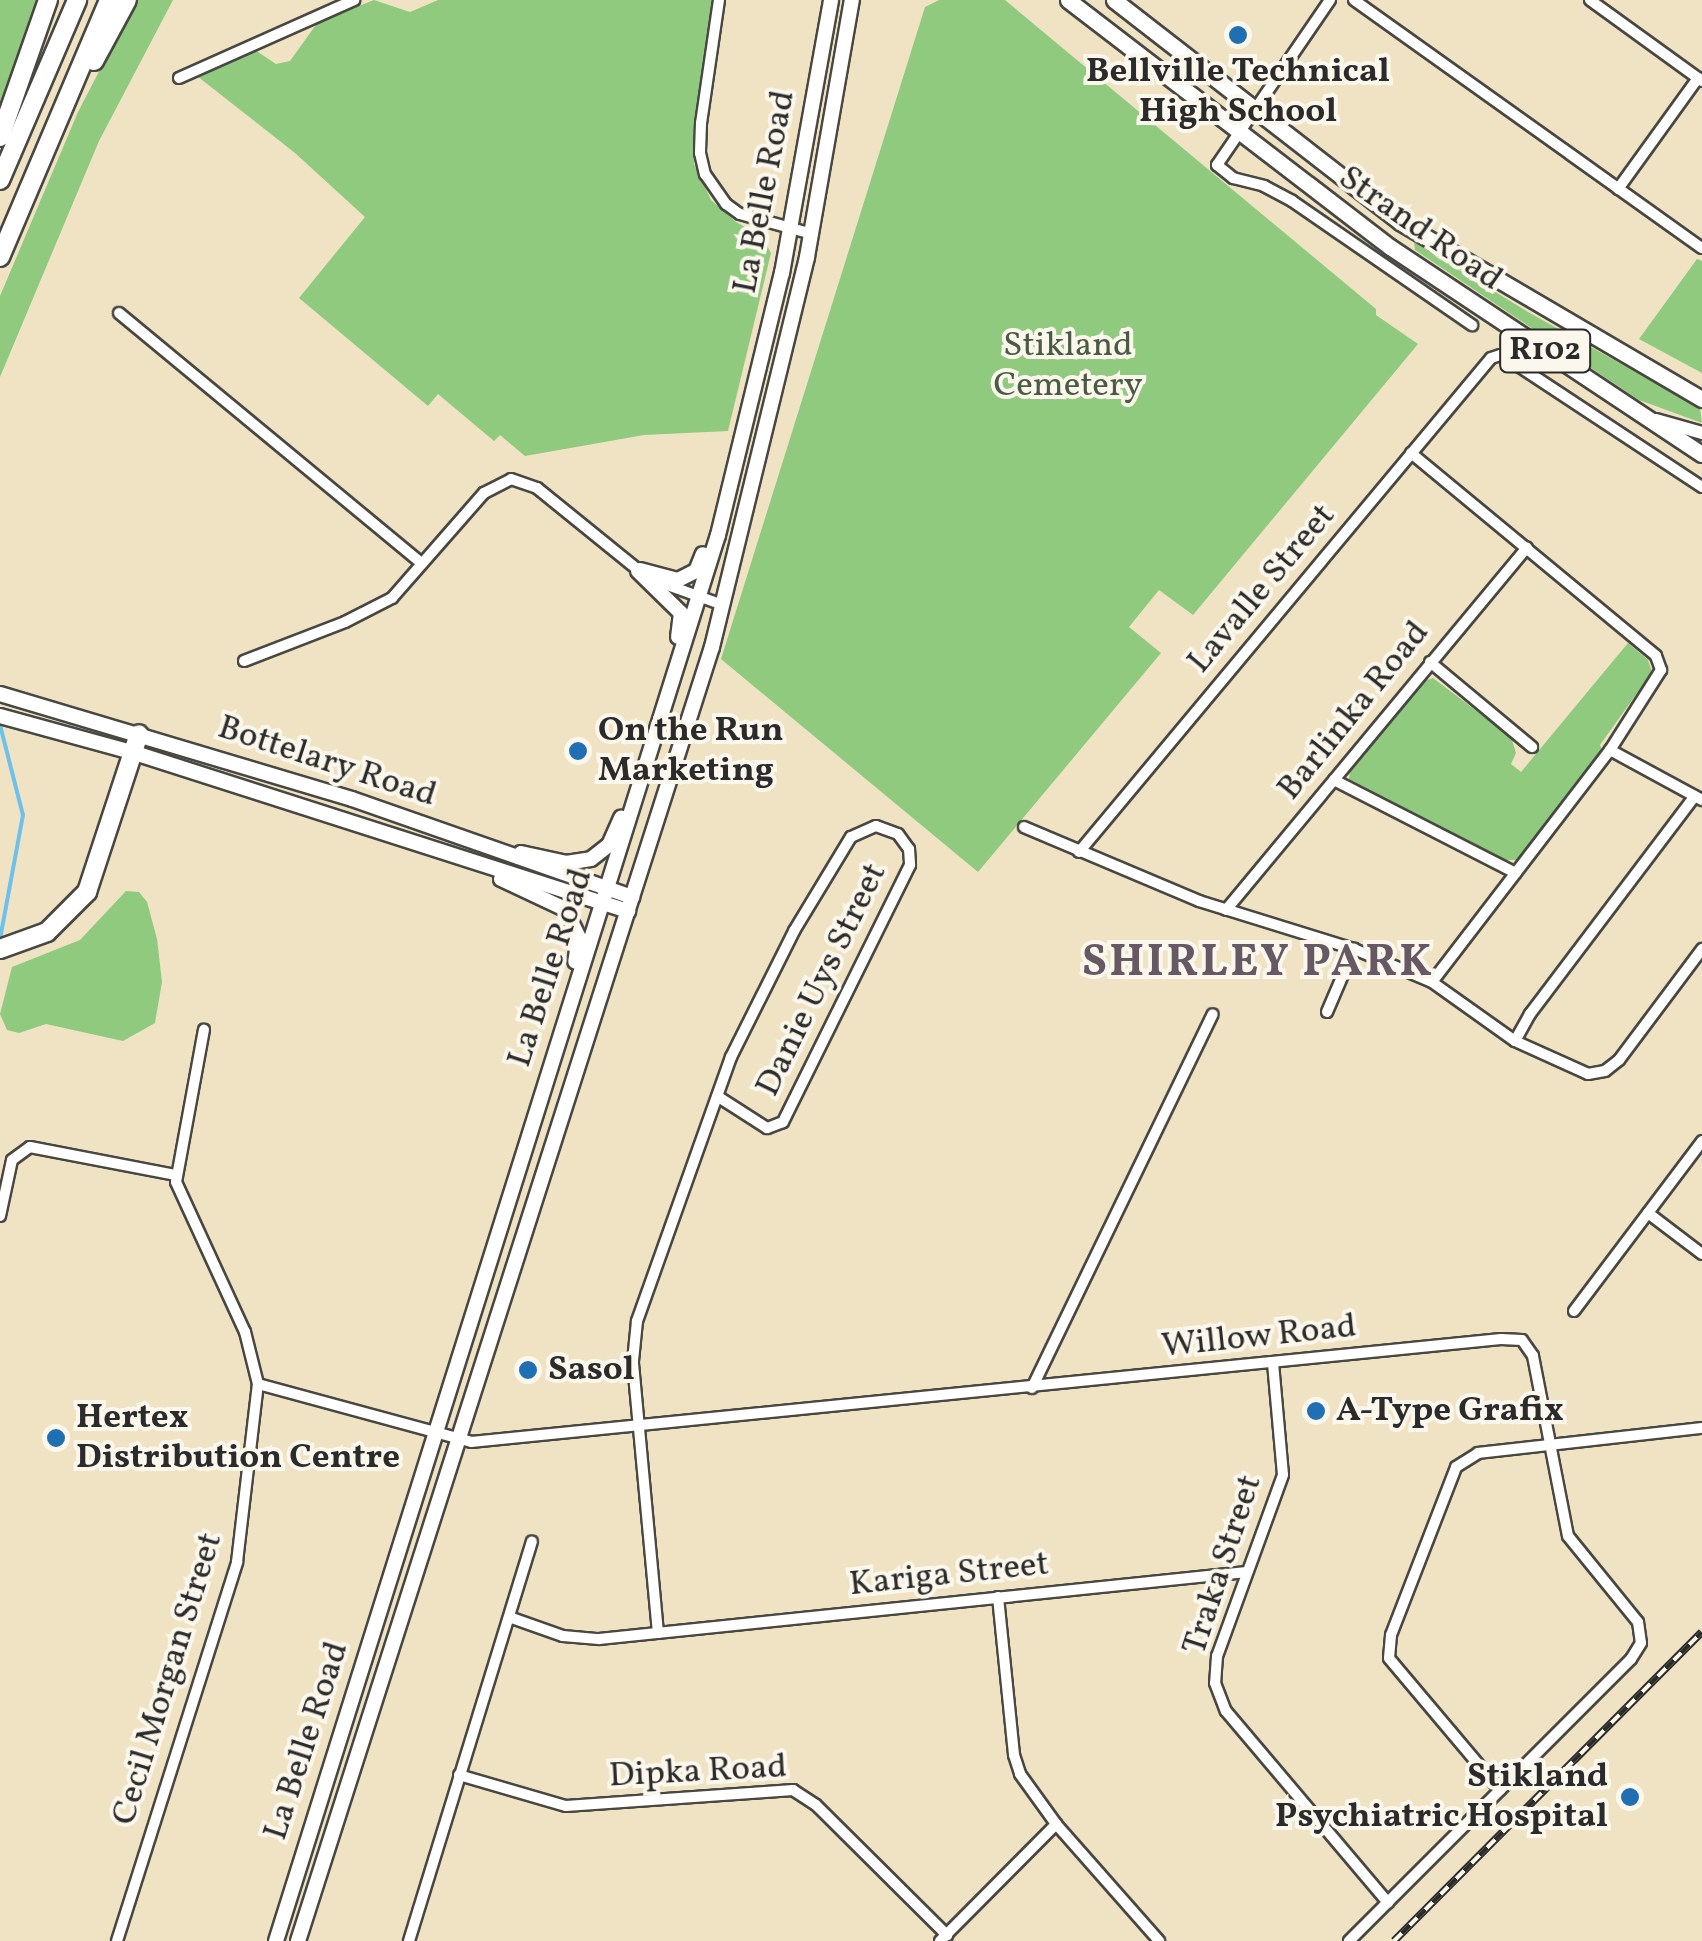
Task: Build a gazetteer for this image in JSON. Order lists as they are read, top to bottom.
{
  "streets": {
    "main road": [
      "La Belle Road",
      "Strand Road",
      "R102",
      "Bottelary Road"
    ],
    "street": [
      "Lavalle Street",
      "Barlinka Road",
      "Danie Uys Street",
      "Willow Road",
      "Traka Street",
      "Kariga Street",
      "Cecil Morgan Street",
      "Dipka Road"
    ]
  },
  "crossings": [
    ["La Belle Road", "Bottelary Road"],
    ["La Belle Road", "Willow Road"],
    ["Danie Uys Street", "Willow Road"],
    ["Willow Road", "Traka Street"],
    ["Willow Road", "Cecil Morgan Street"],
    ["Traka Street", "Kariga Street"]
  ],
  "districts": ["SHIRLEY PARK"],
  "parks": ["Stikland Cemetery"],
  "places": [
    "Bellville Technical High School",
    "On the Run Marketing",
    "Sasol",
    "A-Type Grafix",
    "Hertex Distribution Centre",
    "Stikland Psychiatric Hospital"
  ]
}
